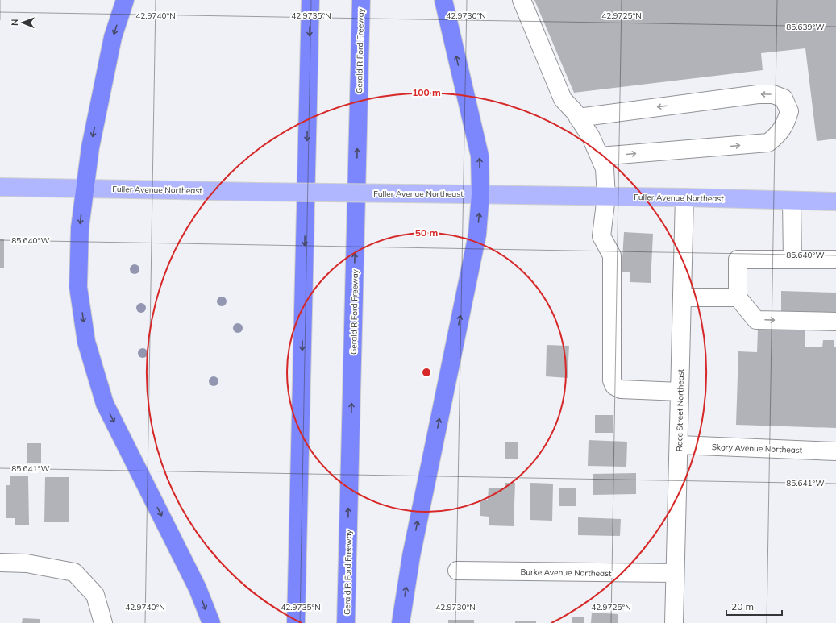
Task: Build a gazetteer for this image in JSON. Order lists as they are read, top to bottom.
{
  "streets": {
    "highway": ["Gerald R Ford Freeway"],
    "main road": ["Fuller Avenue Northeast"],
    "street": ["Race Street Northeast", "Skory Avenue Northeast", "Burke Avenue Northeast"]
  },
  "crossings": [
    ["Fuller Avenue Northeast", "Race Street Northeast"],
    ["Race Street Northeast", "Skory Avenue Northeast"],
    ["Race Street Northeast", "Burke Avenue Northeast"]
  ],
  "scale_bar": "20 m",
  "north": "left",
  "coordinates": [
    "42.9740°N",
    "42.9735°N",
    "42.9730°N",
    "42.9725°N",
    "85.639°W",
    "85.640°W",
    "85.641°W"
  ],
  "rings": ["100 m", "50 m"]
}
